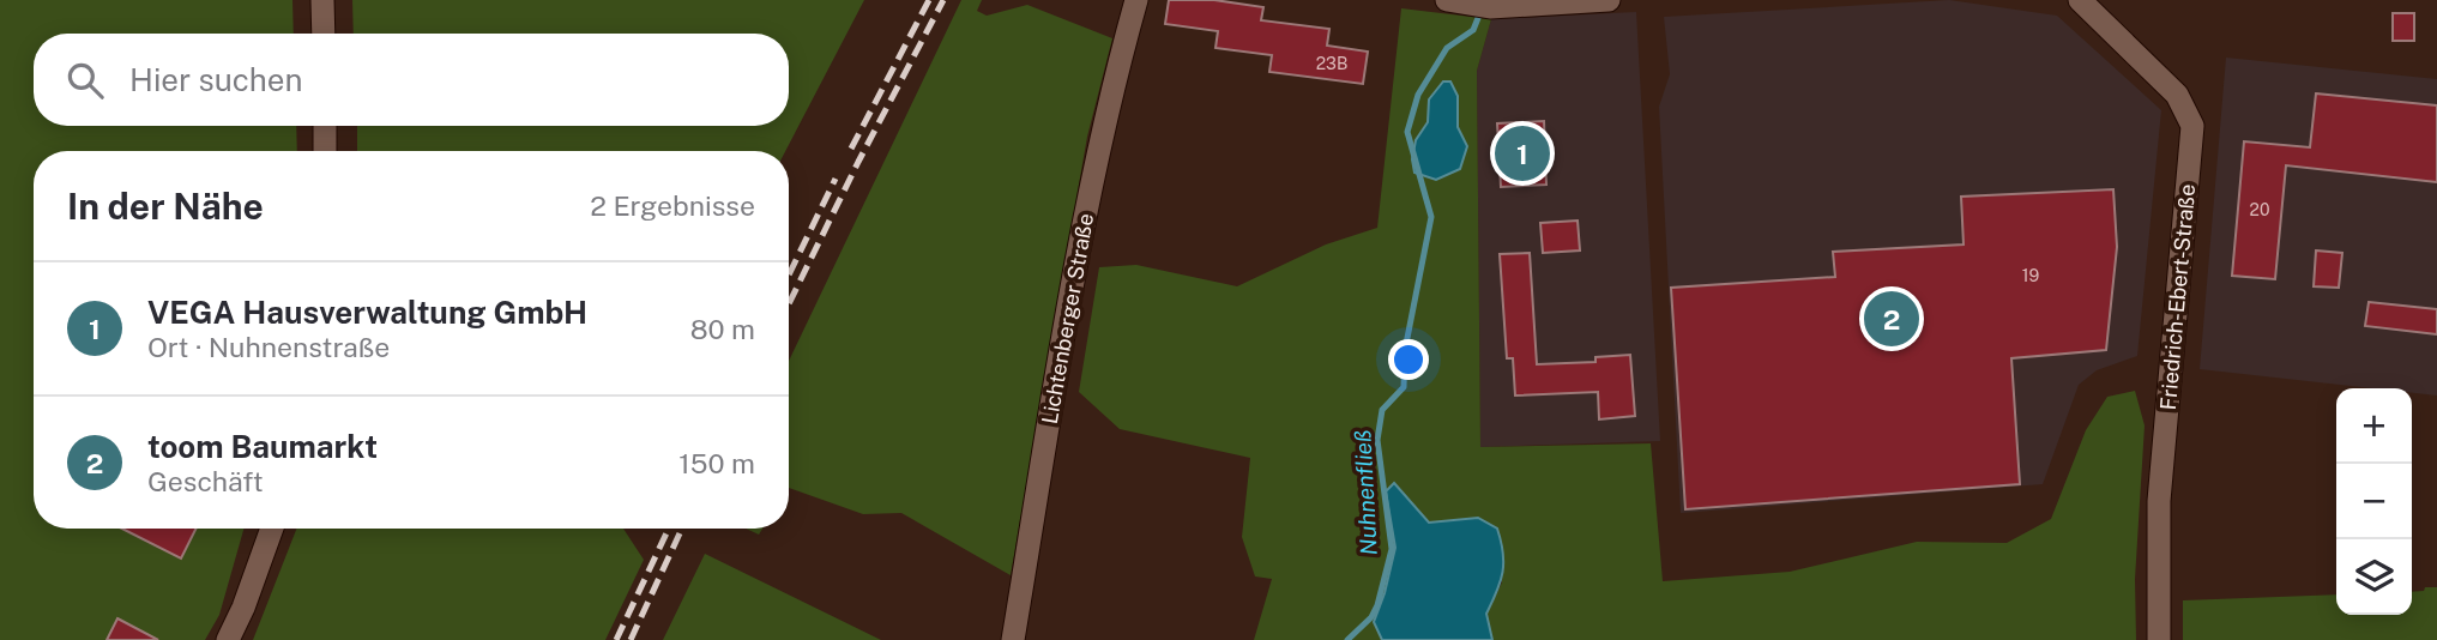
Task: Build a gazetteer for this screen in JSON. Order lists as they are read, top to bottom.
{
  "streets": {
    "street": ["Friedrich-Ebert-Straße", "Lichtenberger Straße"]
  },
  "water": ["Nuhnenfließ"],
  "house_numbers": ["23B", "20", "19"],
  "page": {
    "search": "Hier suchen",
    "pins": ["1", "2"],
    "heading": ["In der Nähe", "2 Ergebnisse"],
    "list": [
      {
        "mark": "1",
        "name": "VEGA Hausverwaltung GmbH",
        "note": "Ort · Nuhnenstraße",
        "value": "80 m"
      },
      {
        "mark": "2",
        "name": "toom Baumarkt",
        "note": "Geschäft",
        "value": "150 m"
      }
    ],
    "map_buttons": ["+", "−"]
  }
}
